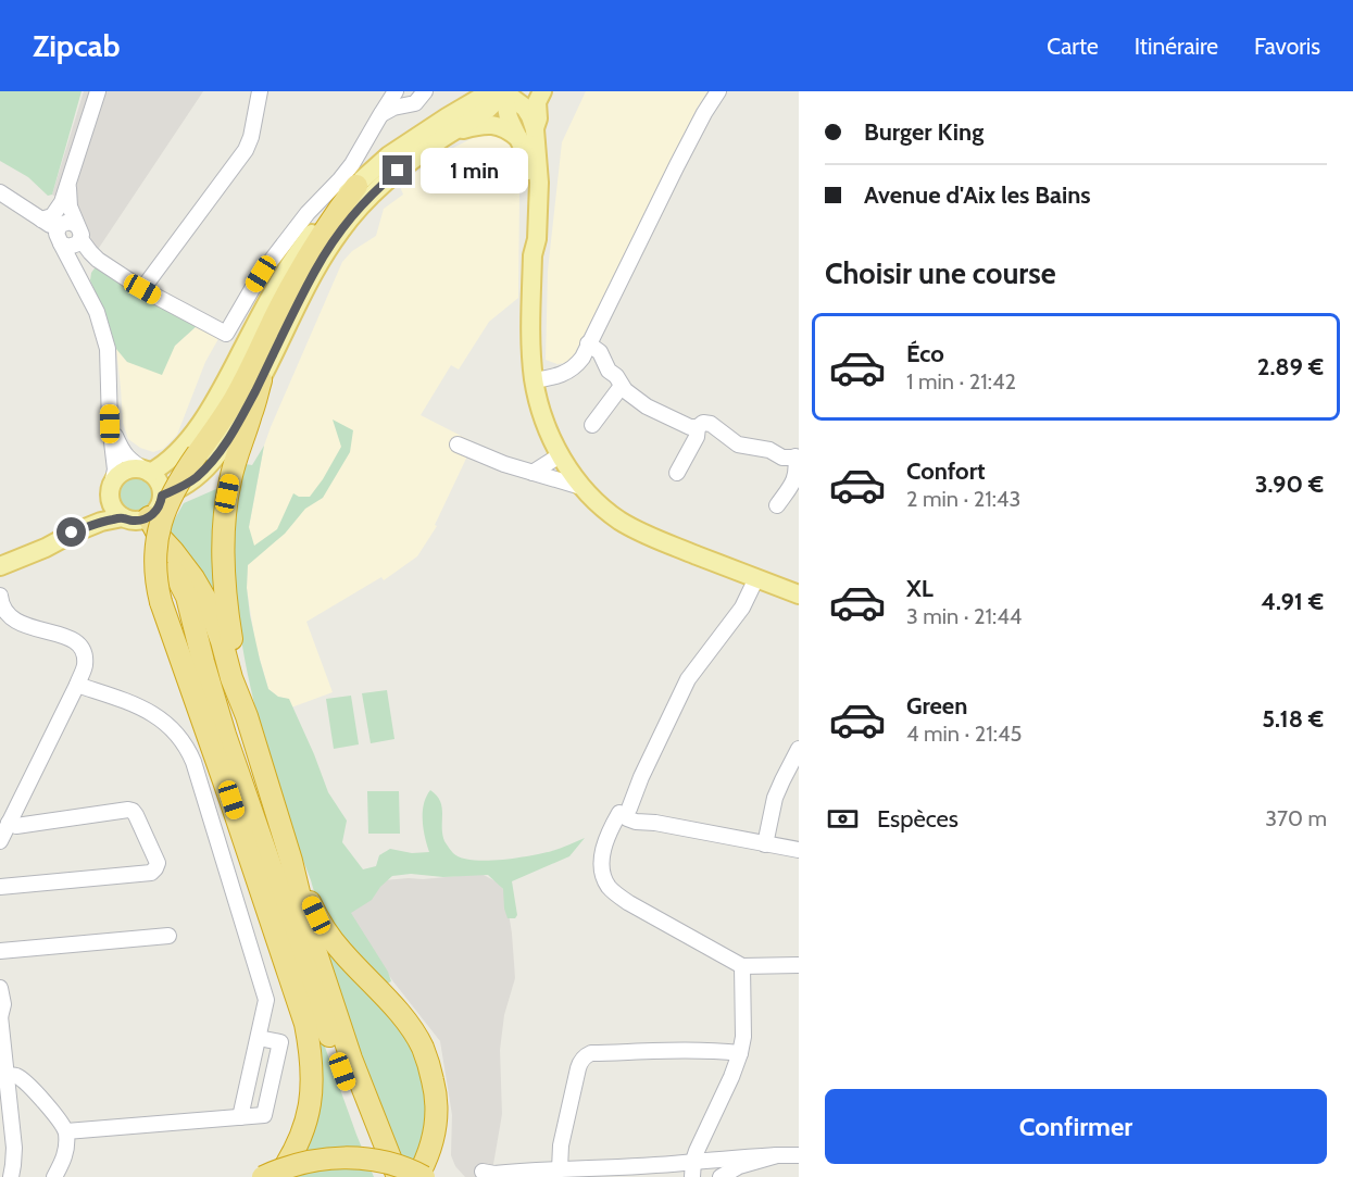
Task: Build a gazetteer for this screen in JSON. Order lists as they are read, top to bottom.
{
  "page": {
    "header": "Zipcab",
    "nav": ["Carte", "Itinéraire", "Favoris"],
    "banner": ["Burger King", "Avenue d'Aix les Bains"],
    "bubble": "1 min",
    "heading": "Choisir une course",
    "list": [
      {
        "name": "Éco",
        "note": "1 min · 21:42",
        "value": "2.89 €"
      },
      {
        "name": "Confort",
        "note": "2 min · 21:43",
        "value": "3.90 €"
      },
      {
        "name": "XL",
        "note": "3 min · 21:44",
        "value": "4.91 €"
      },
      {
        "name": "Green",
        "note": "4 min · 21:45",
        "value": "5.18 €"
      }
    ],
    "pay": ["Espèces", "370 m"],
    "buttons": "Confirmer"
  }
}
